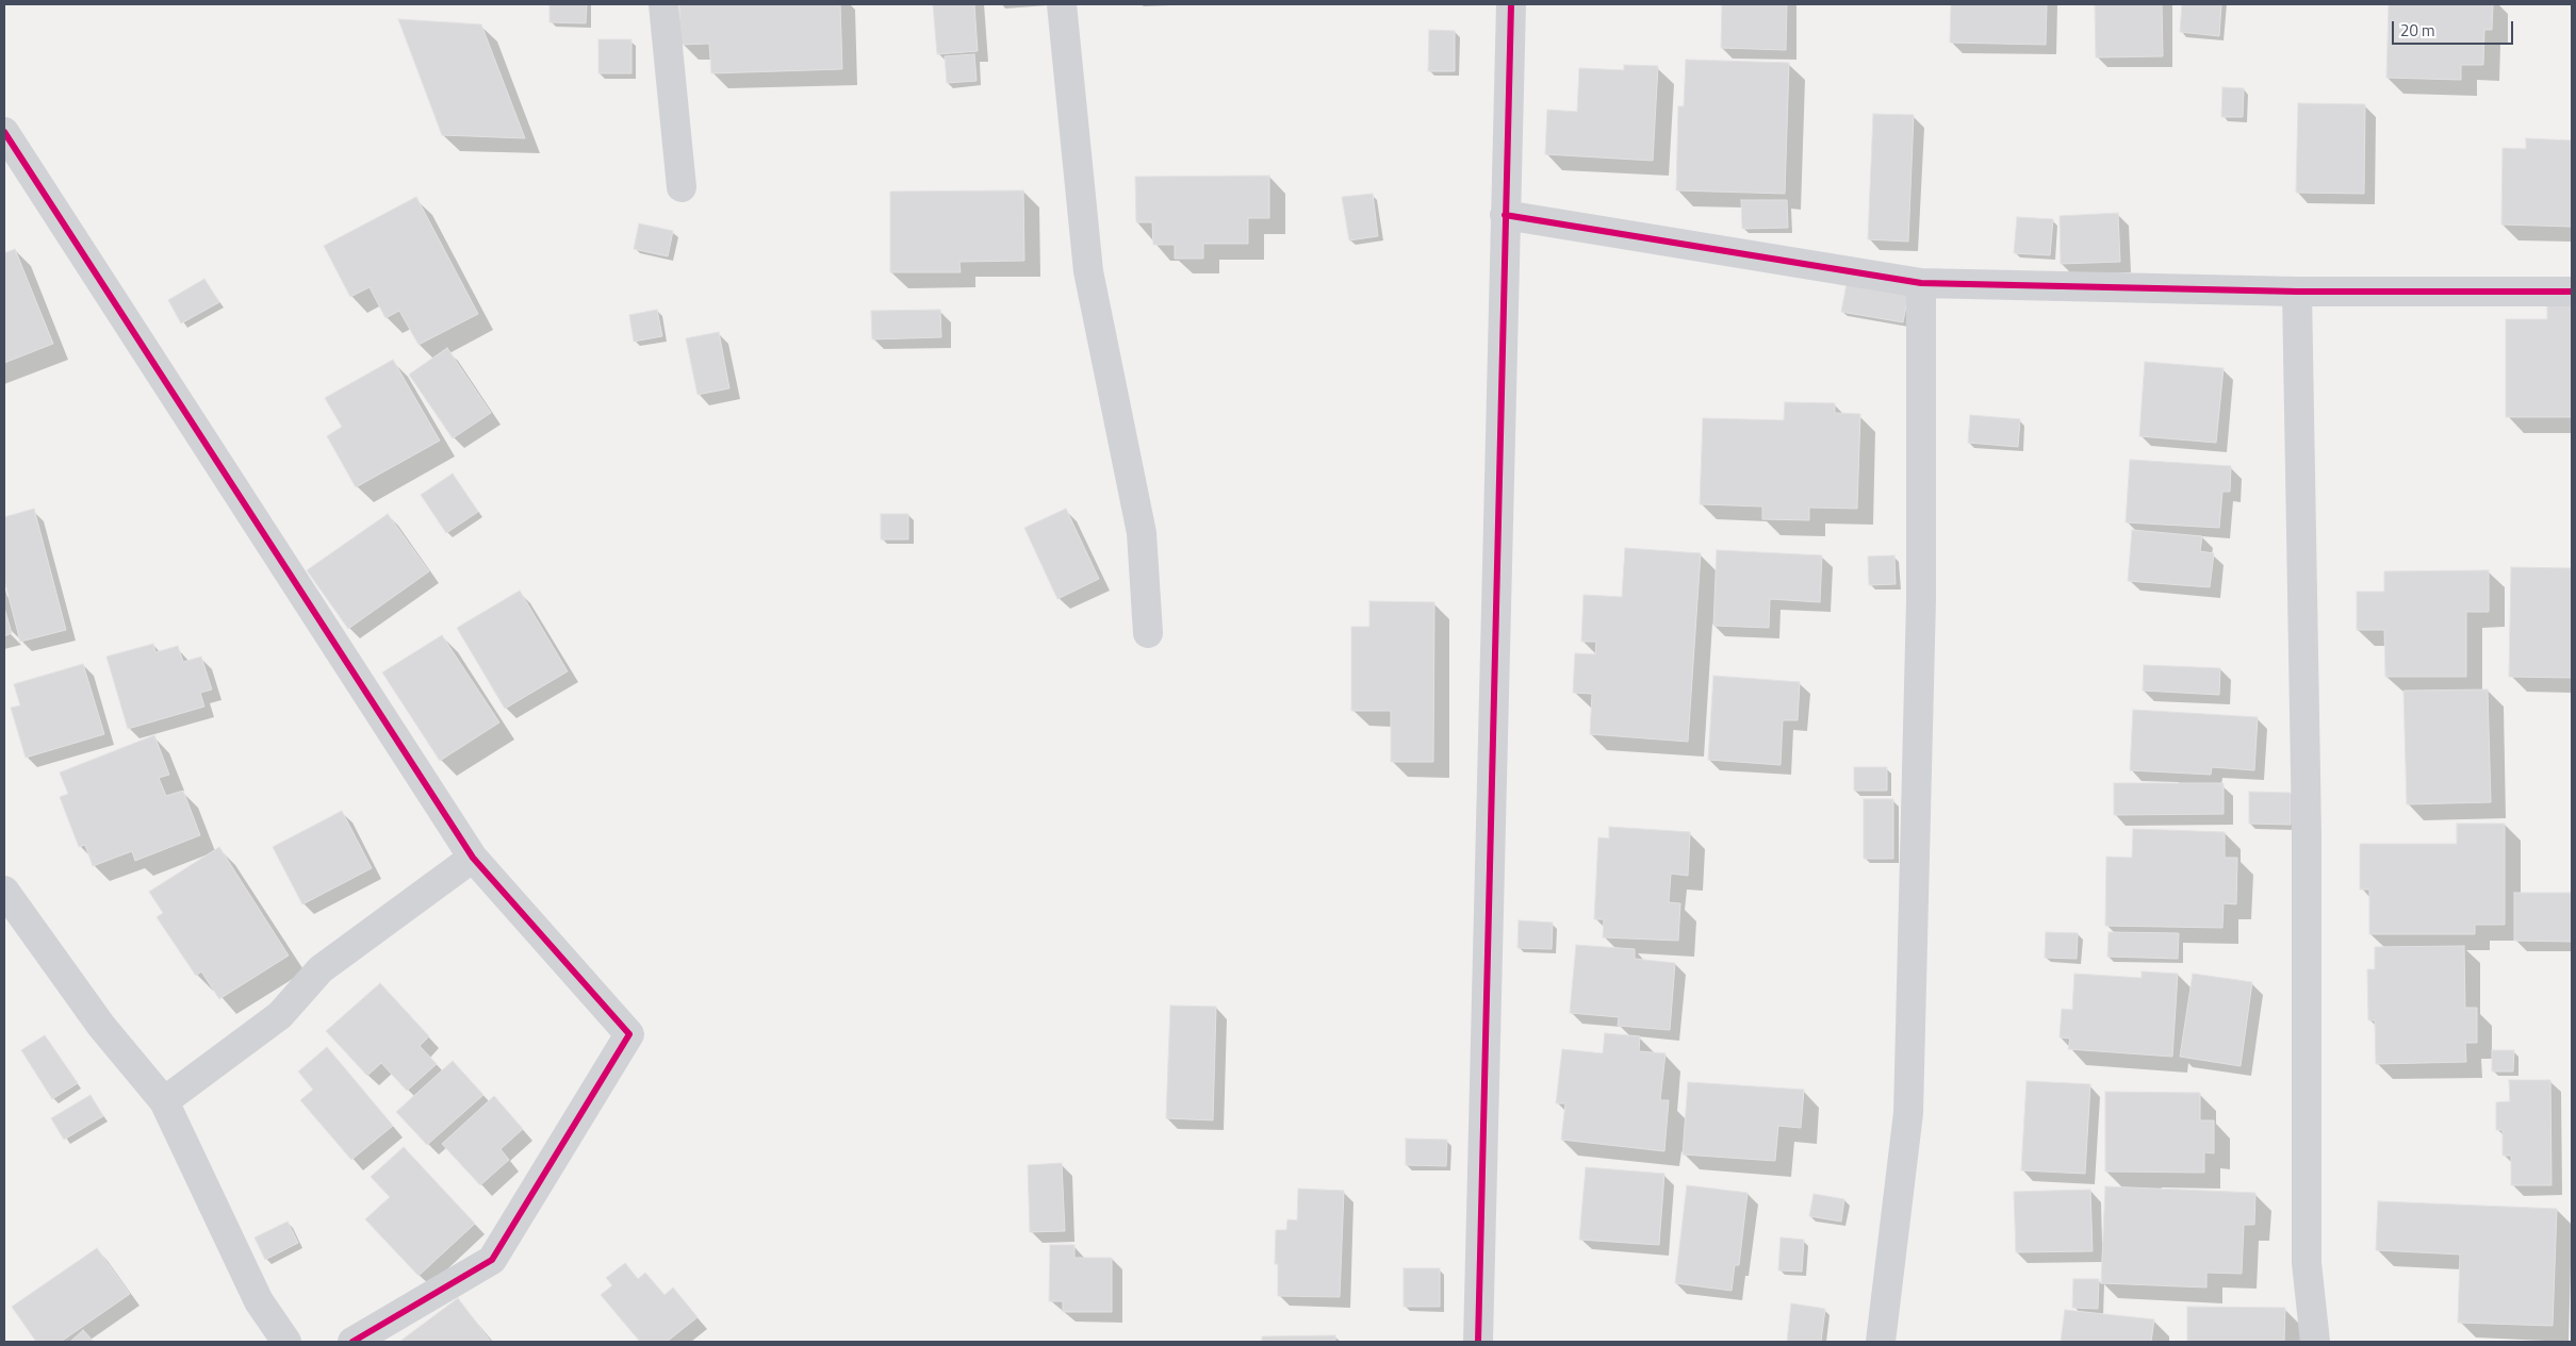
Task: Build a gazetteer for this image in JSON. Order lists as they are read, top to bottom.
{
  "scale_bar": "20 m"
}
